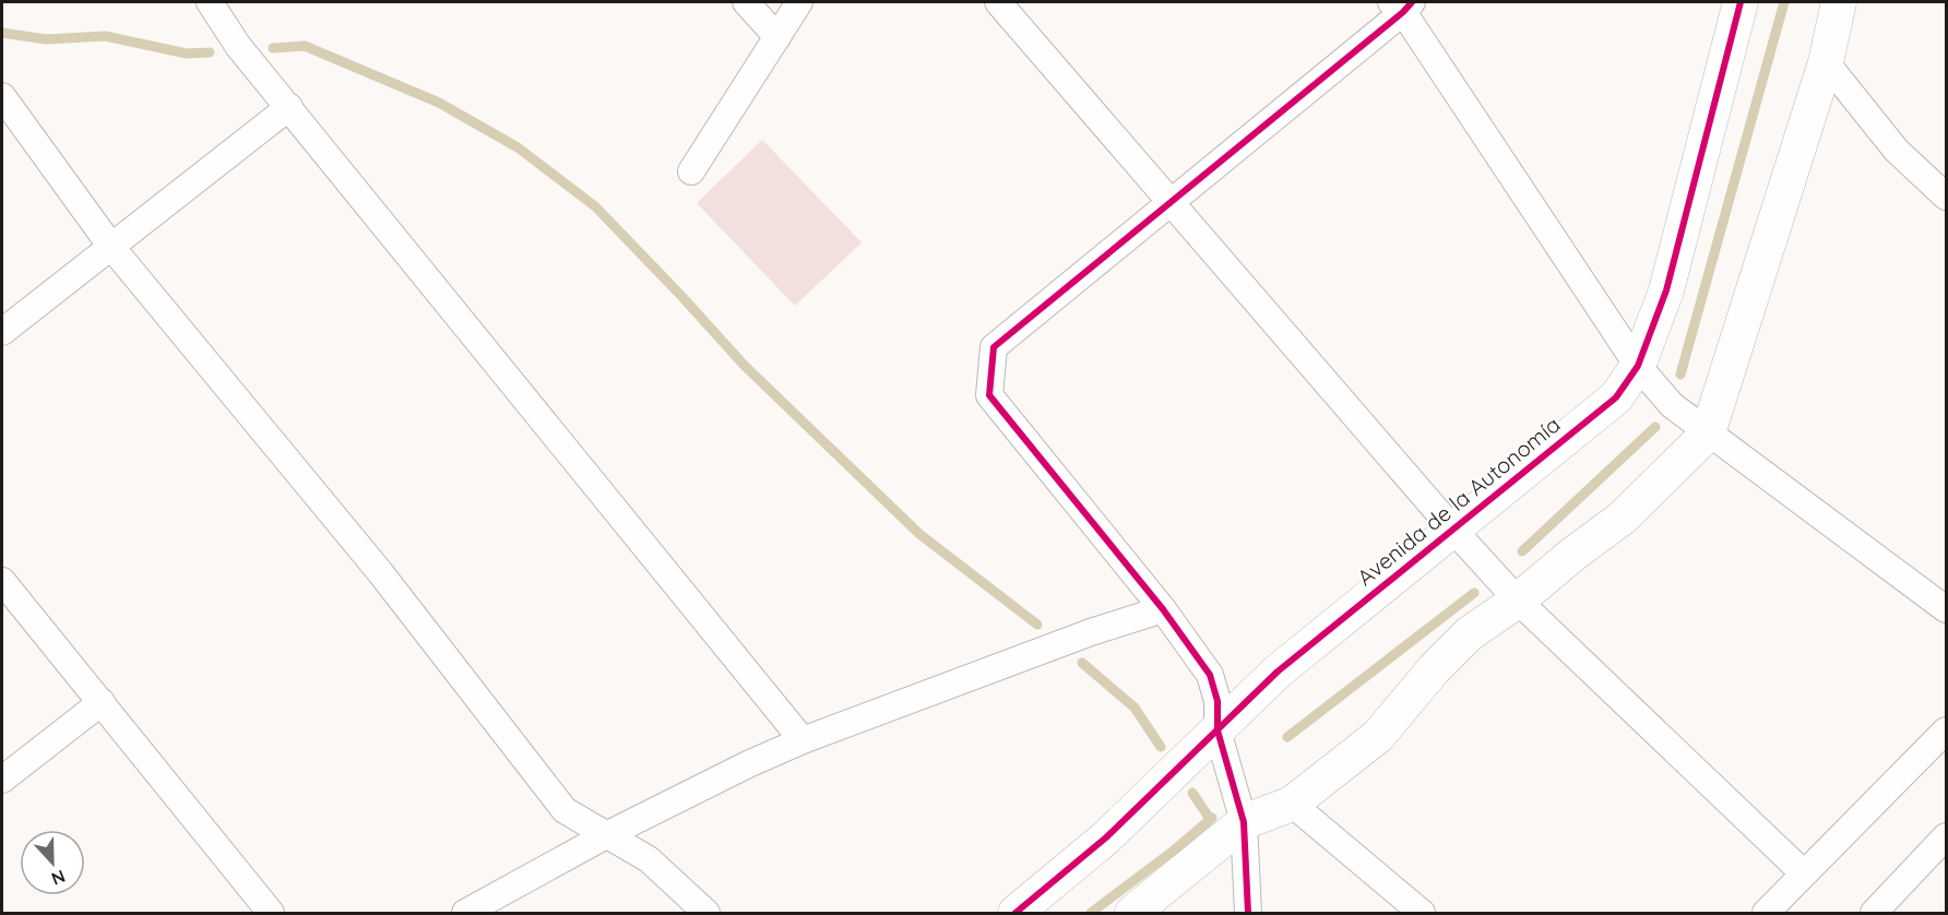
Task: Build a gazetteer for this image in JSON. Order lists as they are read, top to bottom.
{
  "streets": {
    "street": ["Avenida de la Autonomía"]
  },
  "north": "bottom"
}
